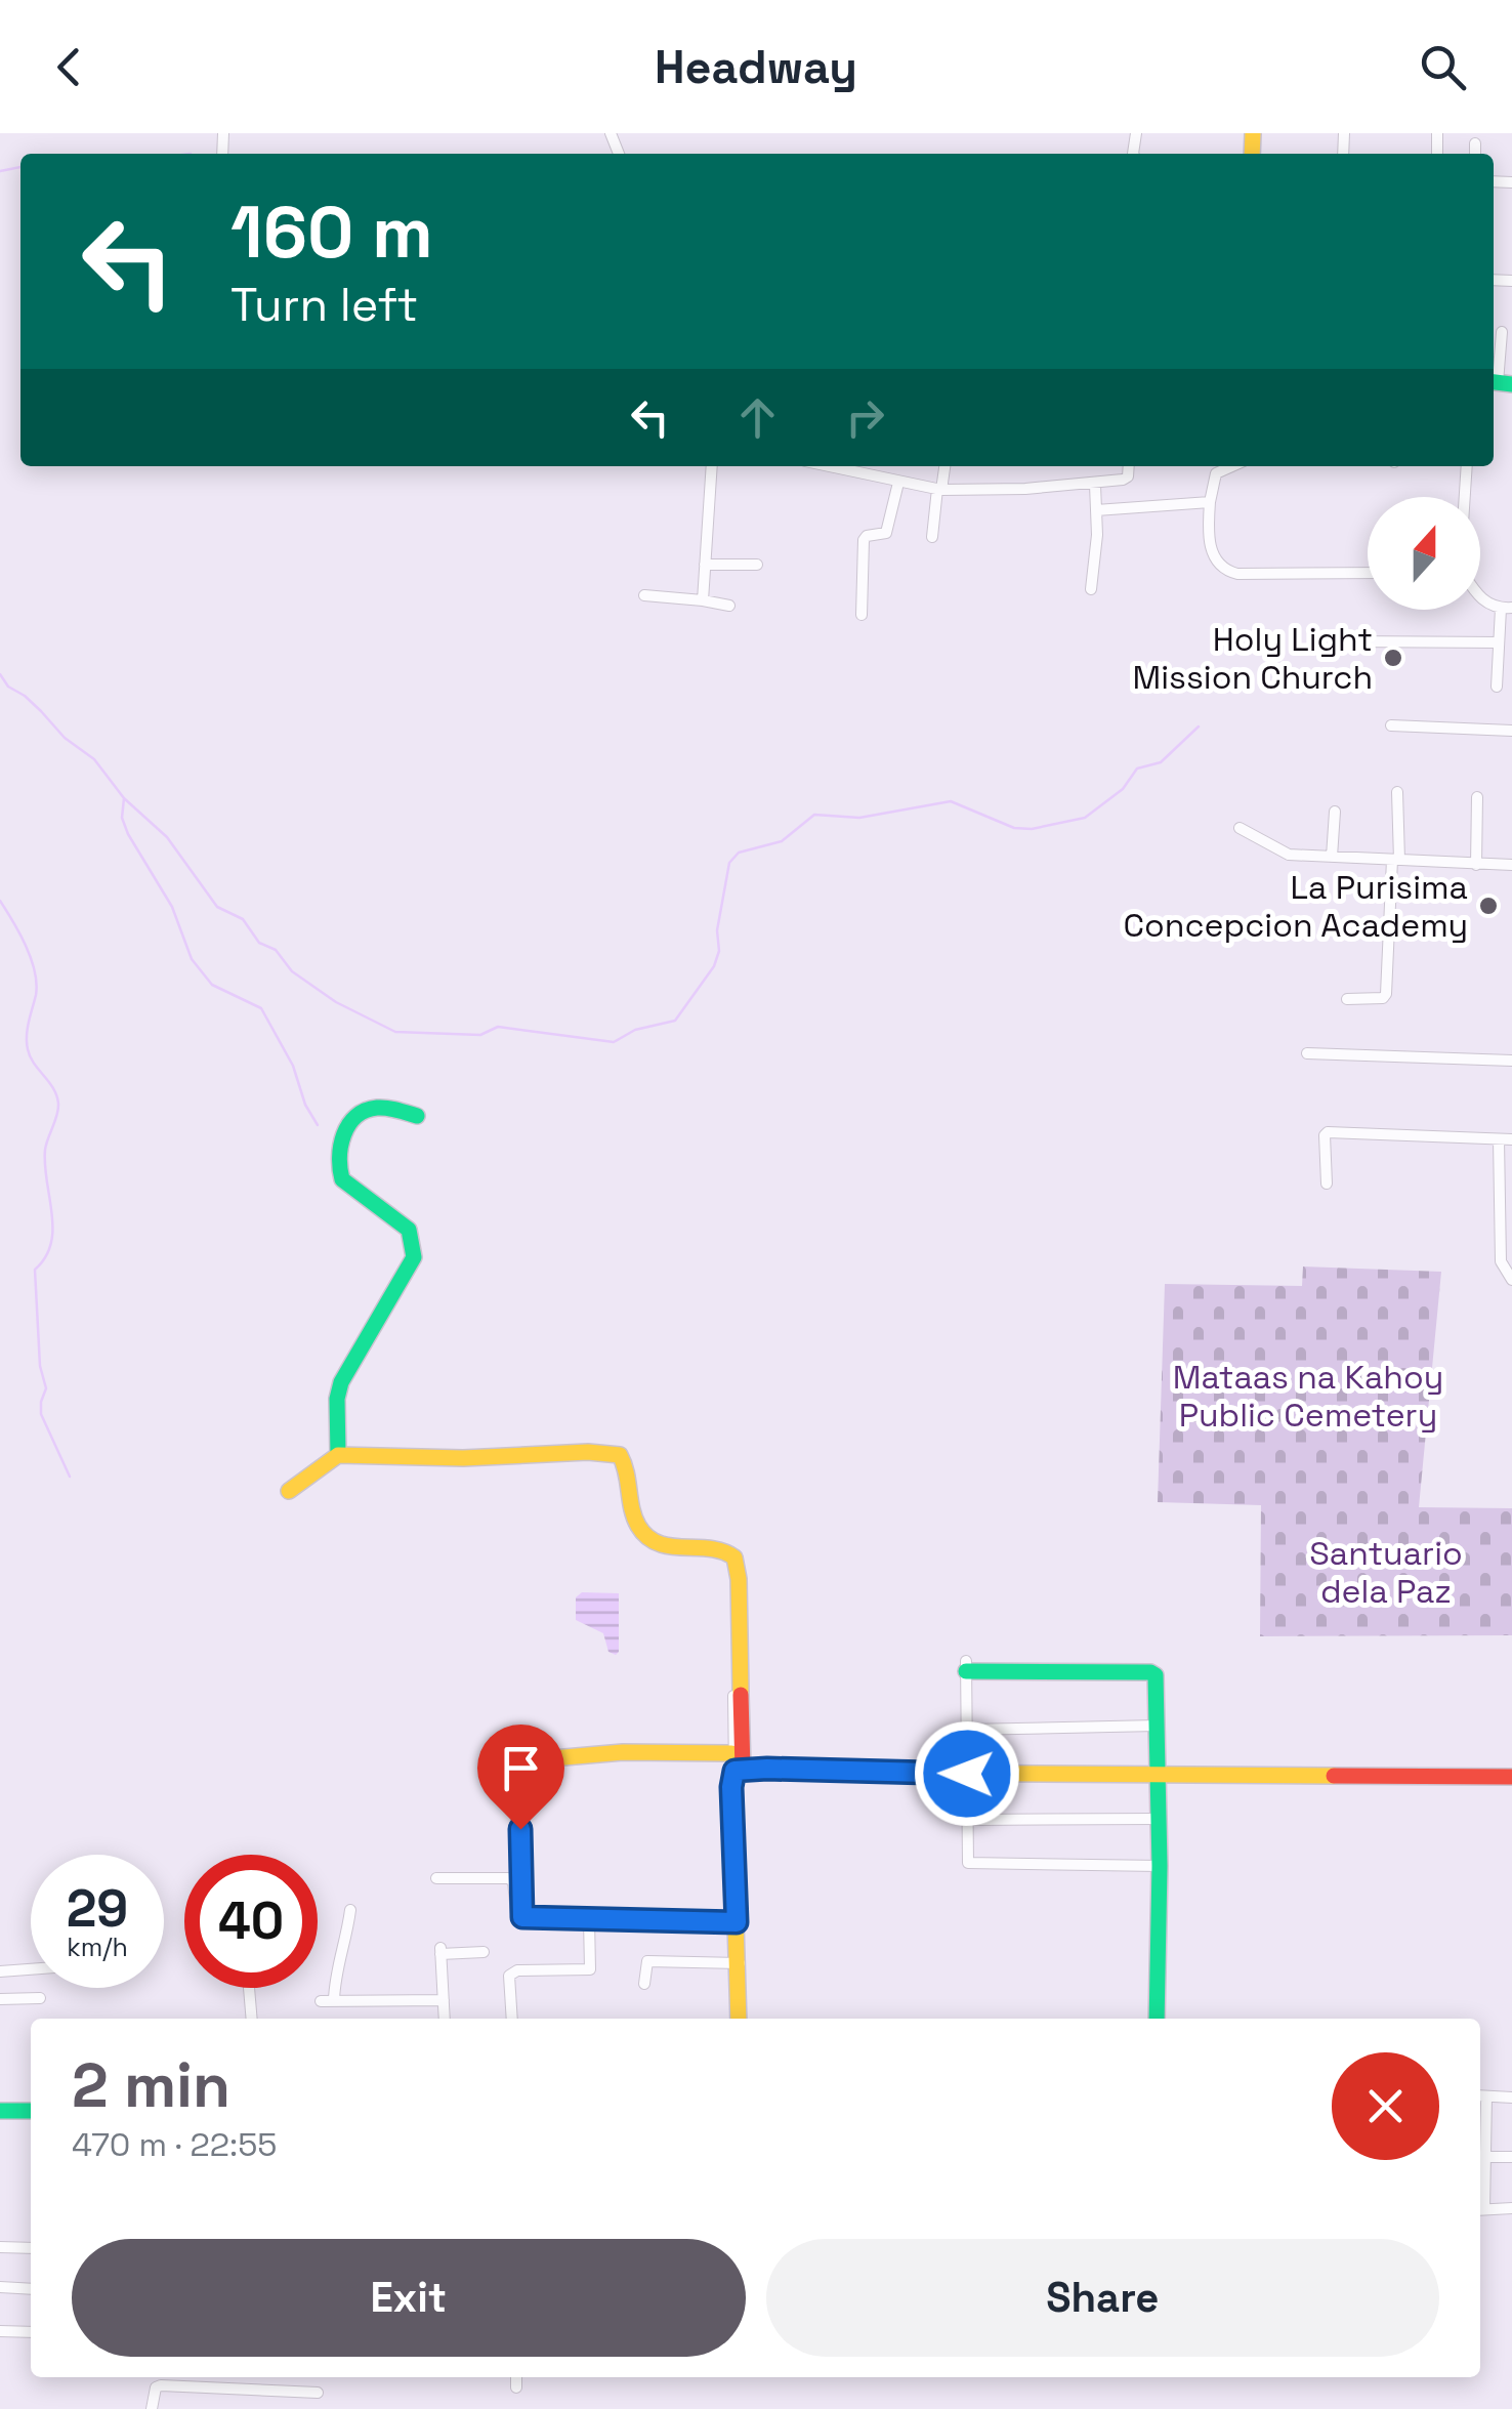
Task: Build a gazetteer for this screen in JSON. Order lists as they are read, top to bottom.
{
  "parks": ["Mataas na Kahoy Public Cemetery", "Santuario dela Paz"],
  "places": ["Holy Light Mission Church", "La Purisima Concepcion Academy"],
  "north": "top",
  "page": {
    "header": "Headway",
    "turn": ["160 m", "Turn left"],
    "speed": "29 km/h",
    "limit": "40",
    "heading": ["2 min", "470 m · 22:55"],
    "buttons": ["Exit", "Share"]
  }
}
